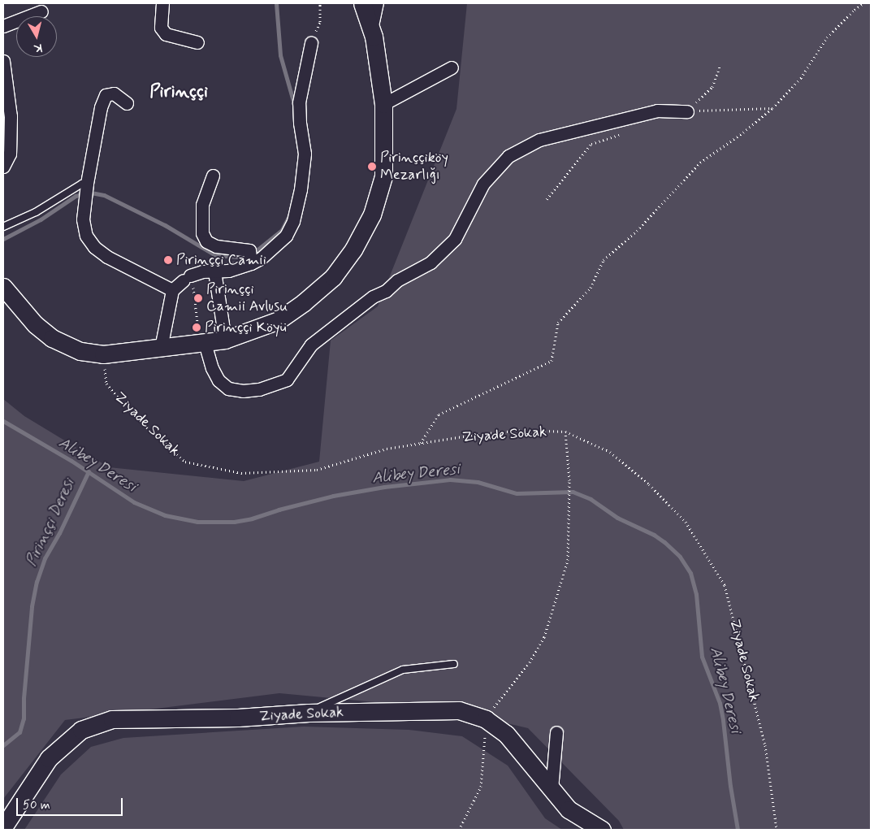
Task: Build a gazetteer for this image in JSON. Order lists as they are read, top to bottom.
{
  "streets": {
    "street": ["Ziyade Sokak"]
  },
  "districts": ["Pirinççi"],
  "water": ["Alibey Deresi", "Pirinççi Deresi"],
  "places": [
    "Pirinççiköy Mezarlığı",
    "Pirinççi Camii",
    "Pirinççi Camii Avlusu",
    "Pirinççi Köyü"
  ],
  "scale_bar": "50 m",
  "north": "bottom"
}
